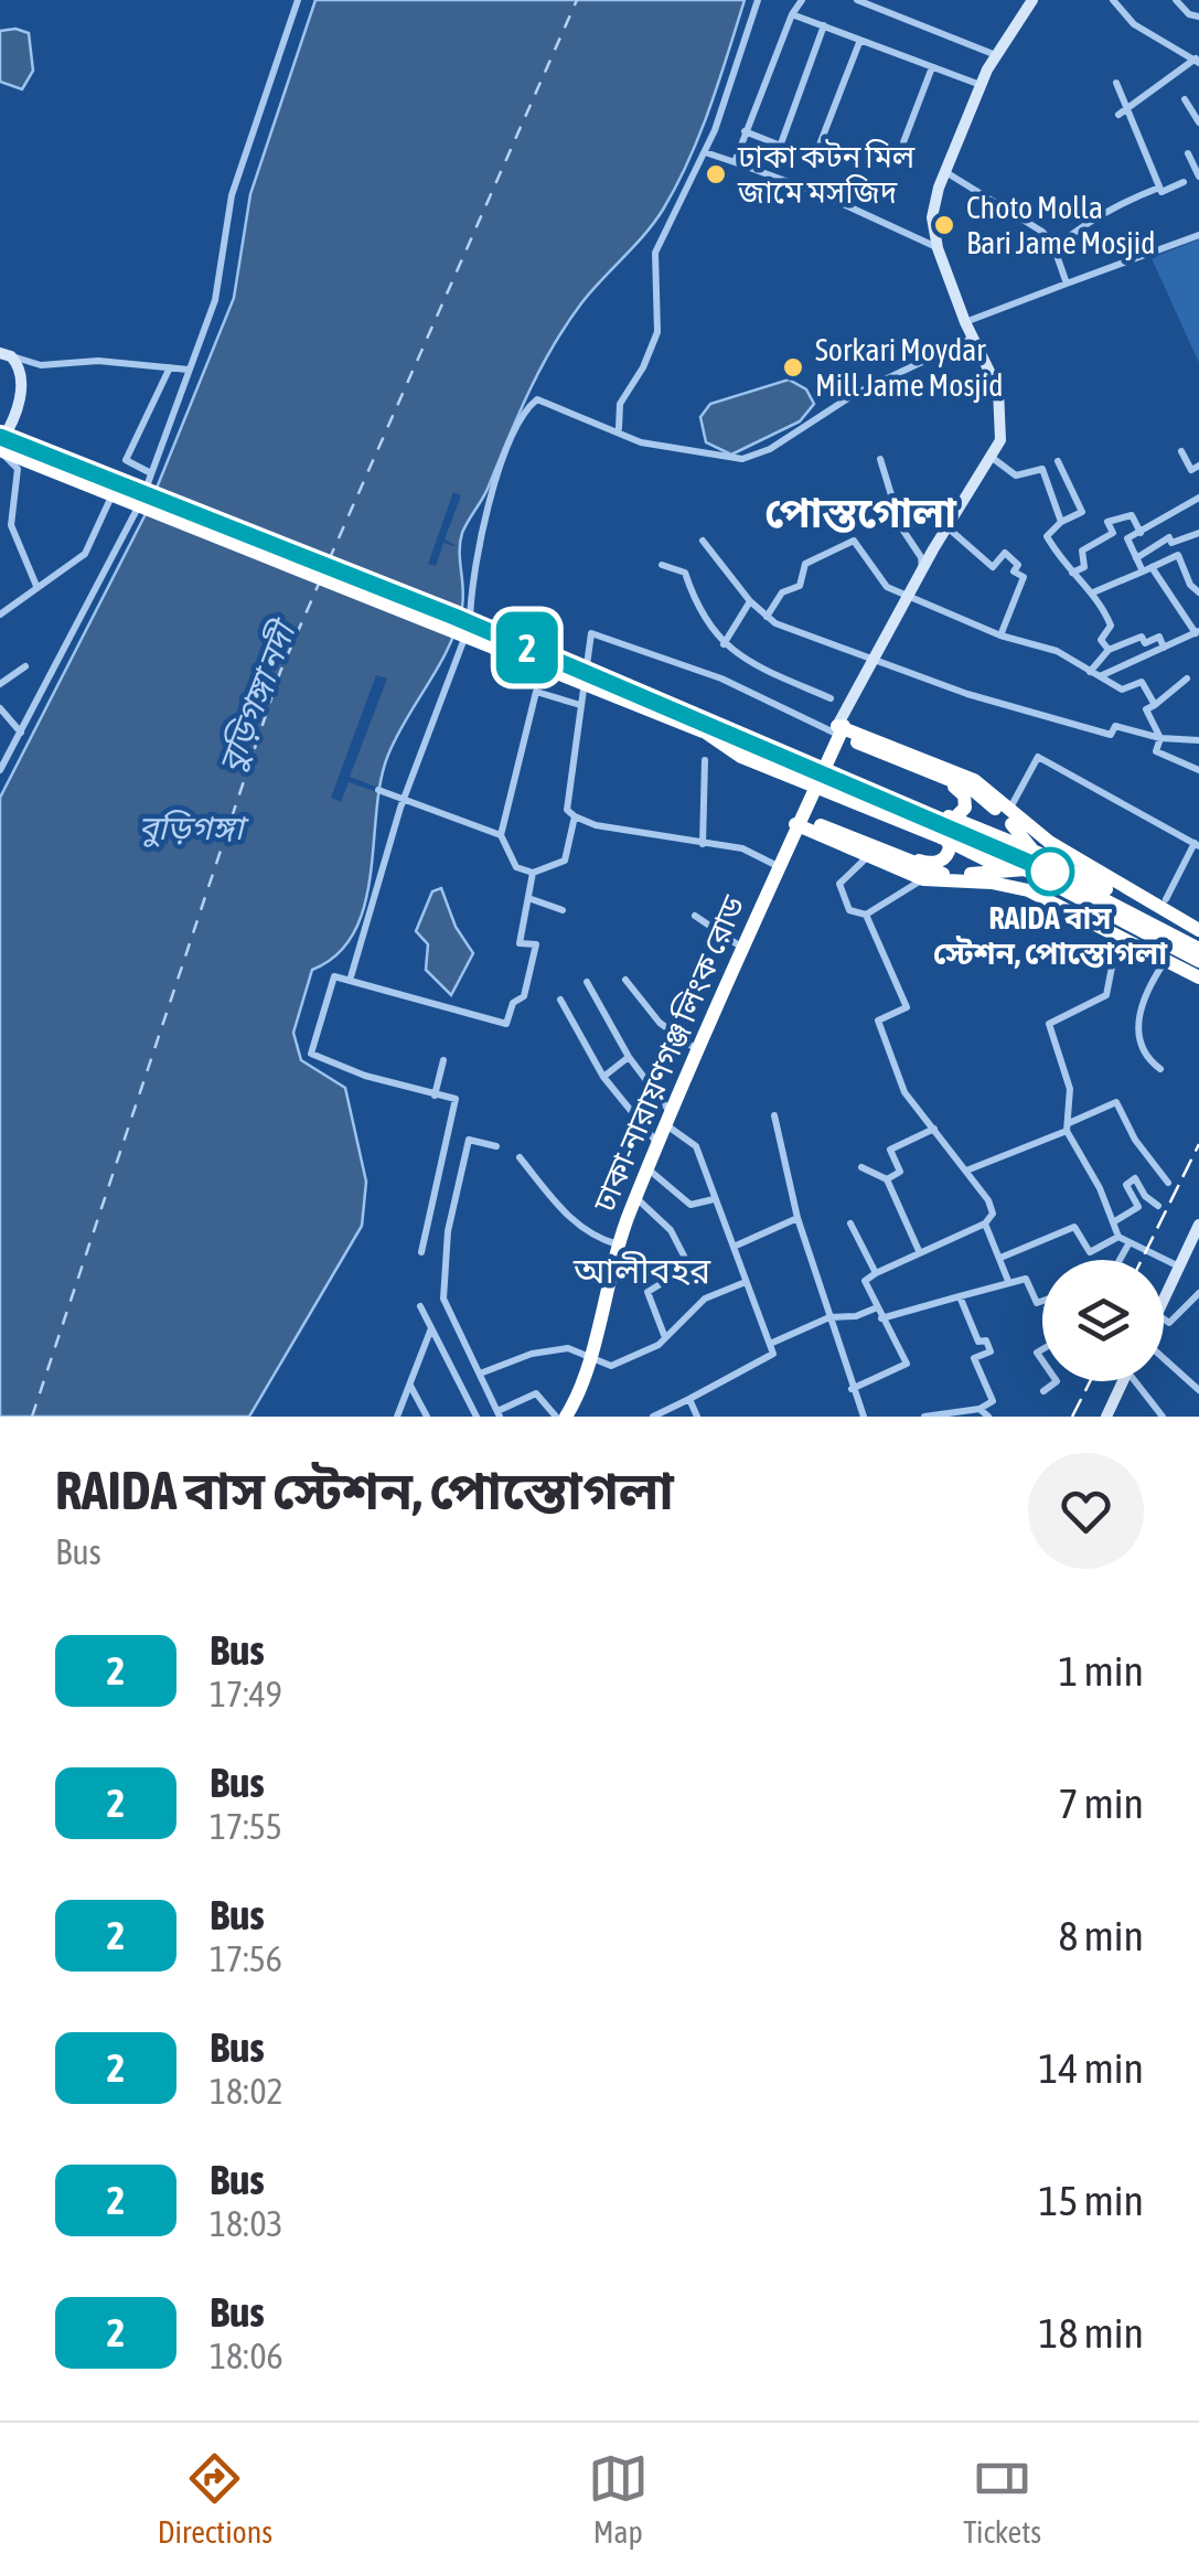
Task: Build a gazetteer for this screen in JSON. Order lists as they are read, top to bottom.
{
  "streets": {
    "highway": ["ঢাকা-নারায়ণগঞ্জ লিংক রোড"]
  },
  "districts": ["পোস্তগোলা", "আলীবহর"],
  "water": ["বুড়িগঙ্গা নদী", "বুড়িগঙ্গা"],
  "places": [
    "ঢাকা কটন মিল জামে মসজিদ",
    "Choto Molla Bari Jame Mosjid",
    "Sorkari Moydar Mill Jame Mosjid",
    "RAIDA বাস স্টেশন, পোস্তোগলা"
  ],
  "lines": ["bus line 2"],
  "page": {
    "on_map": "2",
    "heading": ["RAIDA বাস স্টেশন, পোস্তোগলা", "Bus"],
    "list": [
      {
        "mark": "2",
        "name": "Bus",
        "note": "17:49",
        "value": "1 min"
      },
      {
        "mark": "2",
        "name": "Bus",
        "note": "17:55",
        "value": "7 min"
      },
      {
        "mark": "2",
        "name": "Bus",
        "note": "17:56",
        "value": "8 min"
      },
      {
        "mark": "2",
        "name": "Bus",
        "note": "18:02",
        "value": "14 min"
      },
      {
        "mark": "2",
        "name": "Bus",
        "note": "18:03",
        "value": "15 min"
      },
      {
        "mark": "2",
        "name": "Bus",
        "note": "18:06",
        "value": "18 min"
      }
    ],
    "tabs": ["Directions", "Map", "Tickets"]
  }
}
